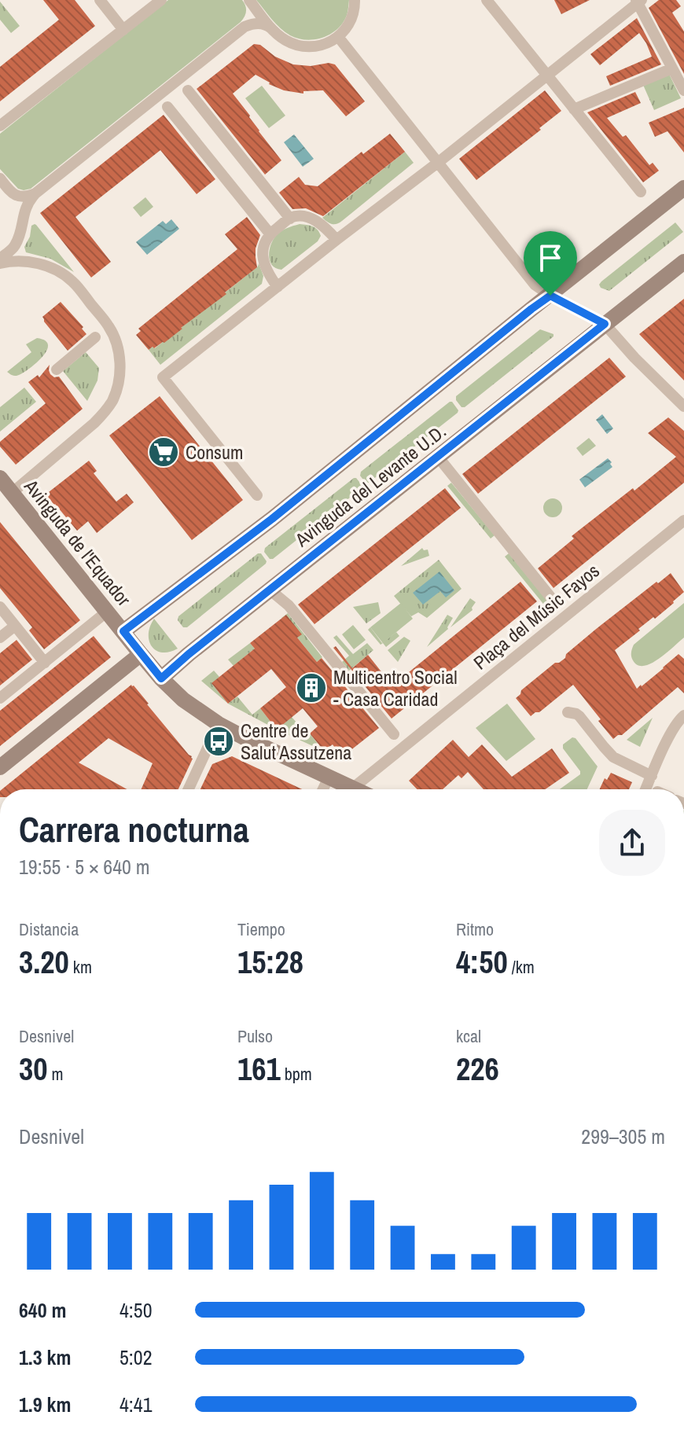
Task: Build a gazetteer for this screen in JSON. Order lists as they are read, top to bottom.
{
  "streets": {
    "street": ["Avinguda del Levante U.D.", "Avinguda de l'Equador", "Plaça del Músic Fayos"]
  },
  "crossings": [
    ["Avinguda del Levante U.D.", "Avinguda de l'Equador"],
    ["Avinguda de l'Equador", "Plaça del Músic Fayos"]
  ],
  "places": {
    "supermarket": ["Consum"],
    "building": ["Multicentro Social - Casa Caridad"],
    "bus stop": ["Centre de Salut Assutzena"]
  },
  "page": {
    "heading": ["Carrera nocturna", "19:55 · 5 × 640 m"],
    "stats": [
      ["Distancia", "3.20 km"],
      ["Tiempo", "15:28"],
      ["Ritmo", "4:50 /km"],
      ["Desnivel", "30 m"],
      ["Pulso", "161 bpm"],
      ["kcal", "226"]
    ],
    "chart": ["Desnivel", "299–305 m"],
    "list": [
      {
        "name": "640 m",
        "note": "4:50"
      },
      {
        "name": "1.3 km",
        "note": "5:02"
      },
      {
        "name": "1.9 km",
        "note": "4:41"
      }
    ]
  }
}
